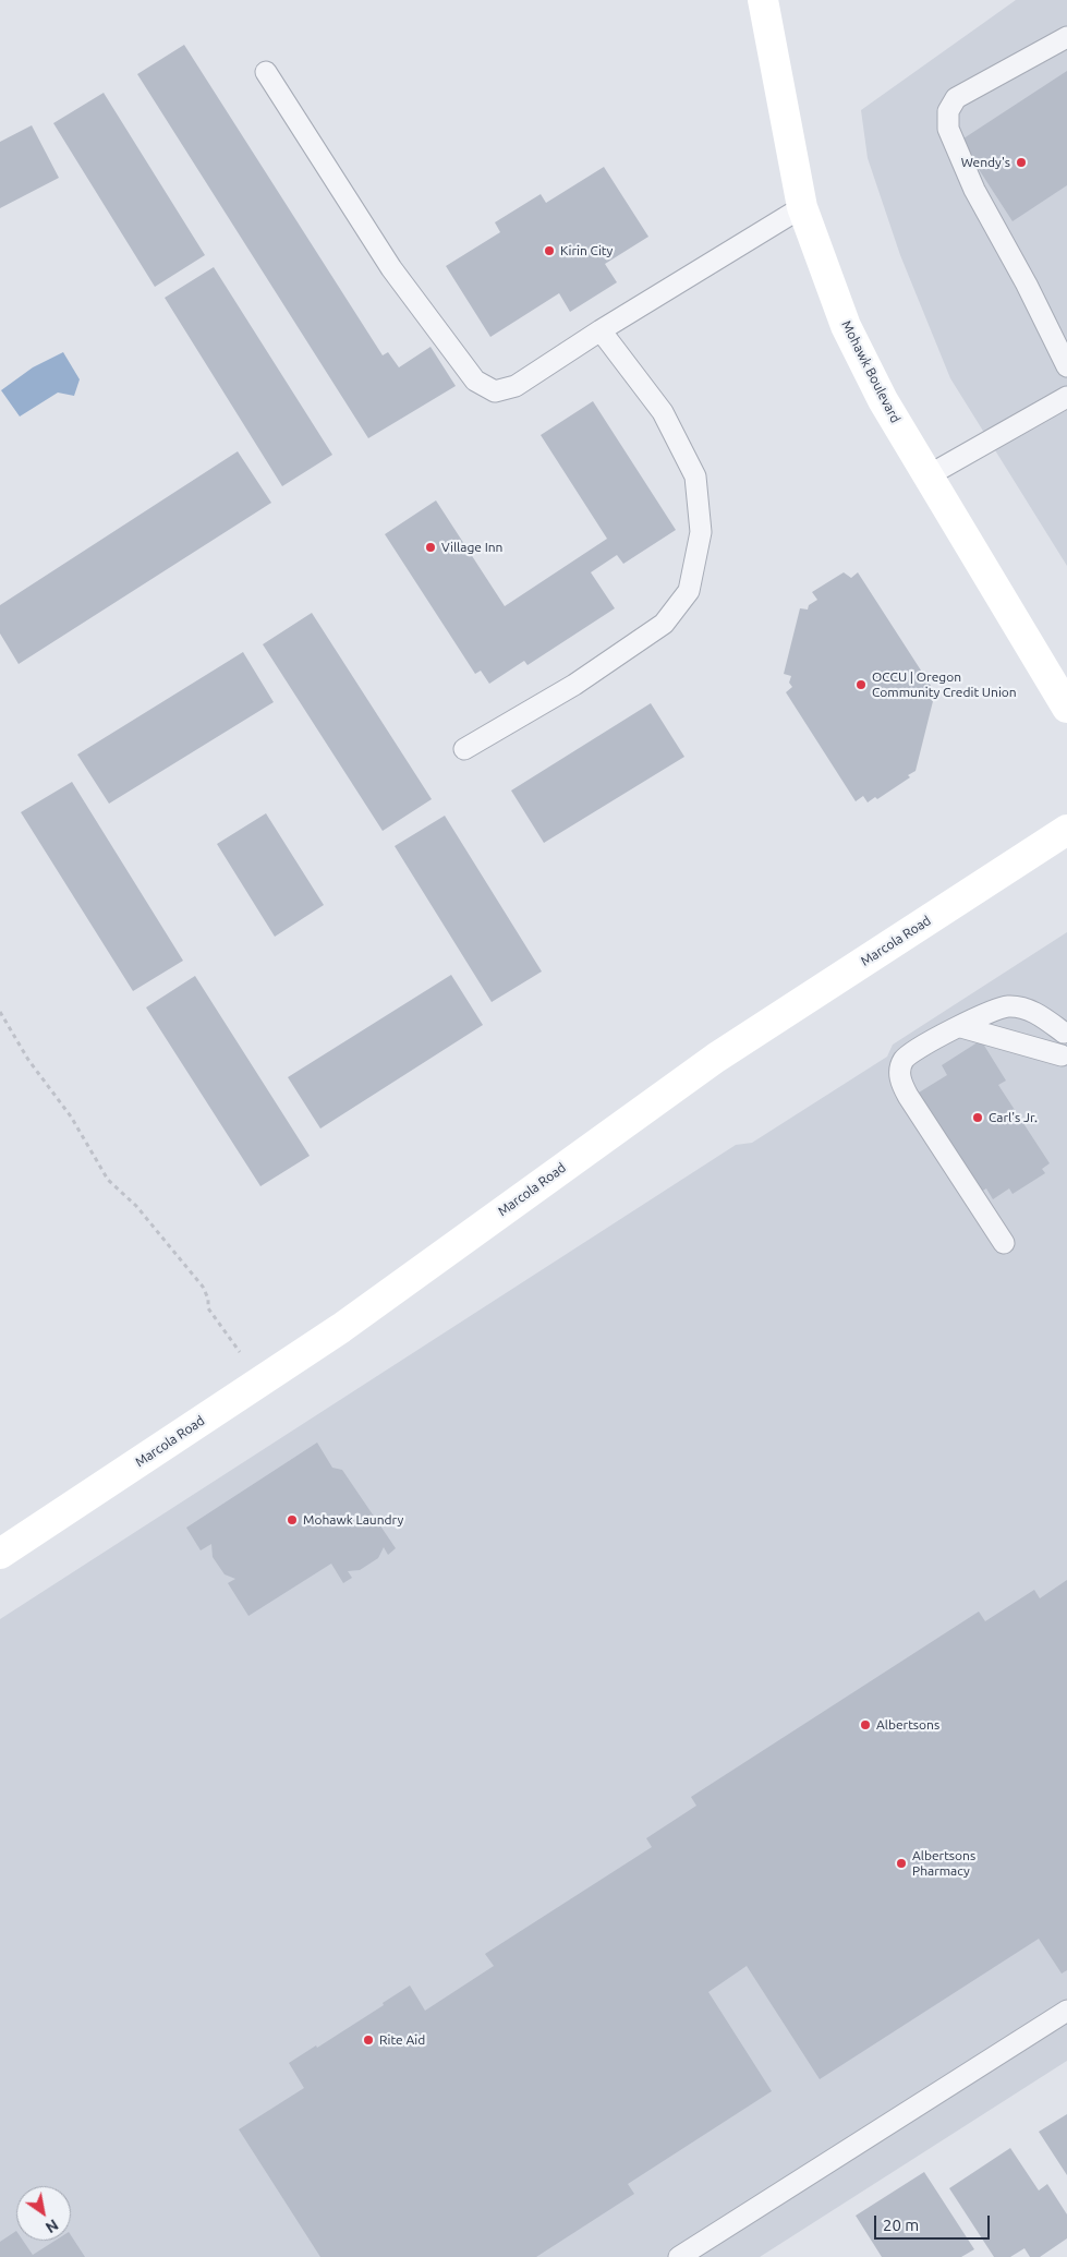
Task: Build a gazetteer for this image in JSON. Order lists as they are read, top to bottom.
{
  "streets": {
    "main road": ["Mohawk Boulevard", "Marcola Road"]
  },
  "places": [
    "Wendy's",
    "Kirin City",
    "Village Inn",
    "OCCU | Oregon Community Credit Union",
    "Carl's Jr.",
    "Mohawk Laundry",
    "Albertsons",
    "Albertsons Pharmacy",
    "Rite Aid"
  ],
  "scale_bar": "20 m",
  "north": "bottom right"
}
